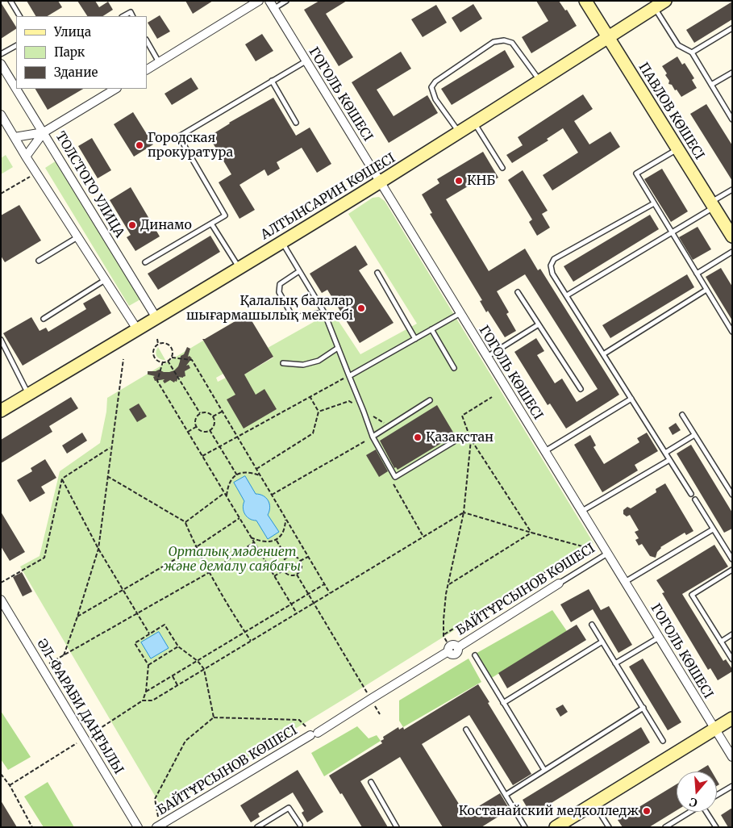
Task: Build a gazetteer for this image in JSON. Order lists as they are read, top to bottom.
{
  "streets": {
    "street": [
      "ГОГОЛЬ КӨШЕСІ",
      "ПАВЛОВ КӨШЕСІ",
      "ТОЛСТОГО УЛИЦА",
      "АЛТЫНСАРИН КӨШЕСІ",
      "БАЙТҰРСЫНОВ КӨШЕСІ",
      "ӘЛ-ФАРАБИ ДАҢҒЫЛЫ"
    ]
  },
  "crossings": [
    ["ГОГОЛЬ КӨШЕСІ", "АЛТЫНСАРИН КӨШЕСІ"],
    ["ГОГОЛЬ КӨШЕСІ", "БАЙТҰРСЫНОВ КӨШЕСІ"],
    ["ПАВЛОВ КӨШЕСІ", "АЛТЫНСАРИН КӨШЕСІ"],
    ["ТОЛСТОГО УЛИЦА", "АЛТЫНСАРИН КӨШЕСІ"]
  ],
  "parks": ["Орталық мәдениет және демалу саябағы"],
  "places": [
    "Городская прокуратура",
    "КНБ",
    "Динамо",
    "Қалалық балалар шығармашылық мектебі",
    "Қазақстан",
    "Костанайский медколледж"
  ],
  "legend": ["Улица", "Парк", "Здание"],
  "north": "bottom"
}
